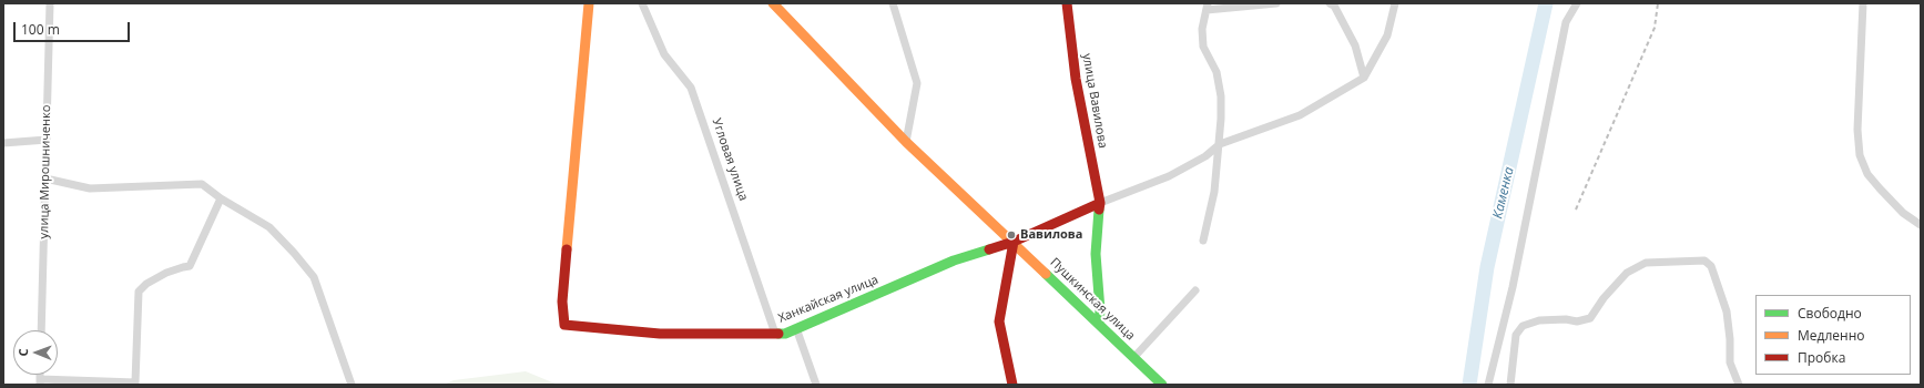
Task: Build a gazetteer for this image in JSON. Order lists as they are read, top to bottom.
{
  "streets": {
    "street": [
      "улица Вавилова",
      "Угловая улица",
      "улица Мирошниченко",
      "Ханкайская улица",
      "Пушкинская улица"
    ]
  },
  "crossings": [
    ["улица Вавилова", "Ханкайская улица"],
    ["улица Вавилова", "Пушкинская улица"],
    ["Угловая улица", "Ханкайская улица"],
    ["Ханкайская улица", "Пушкинская улица"]
  ],
  "water": ["Каменка"],
  "places": ["Вавилова"],
  "legend": ["Свободно", "Медленно", "Пробка"],
  "scale_bar": "100 m",
  "north": "left"
}
